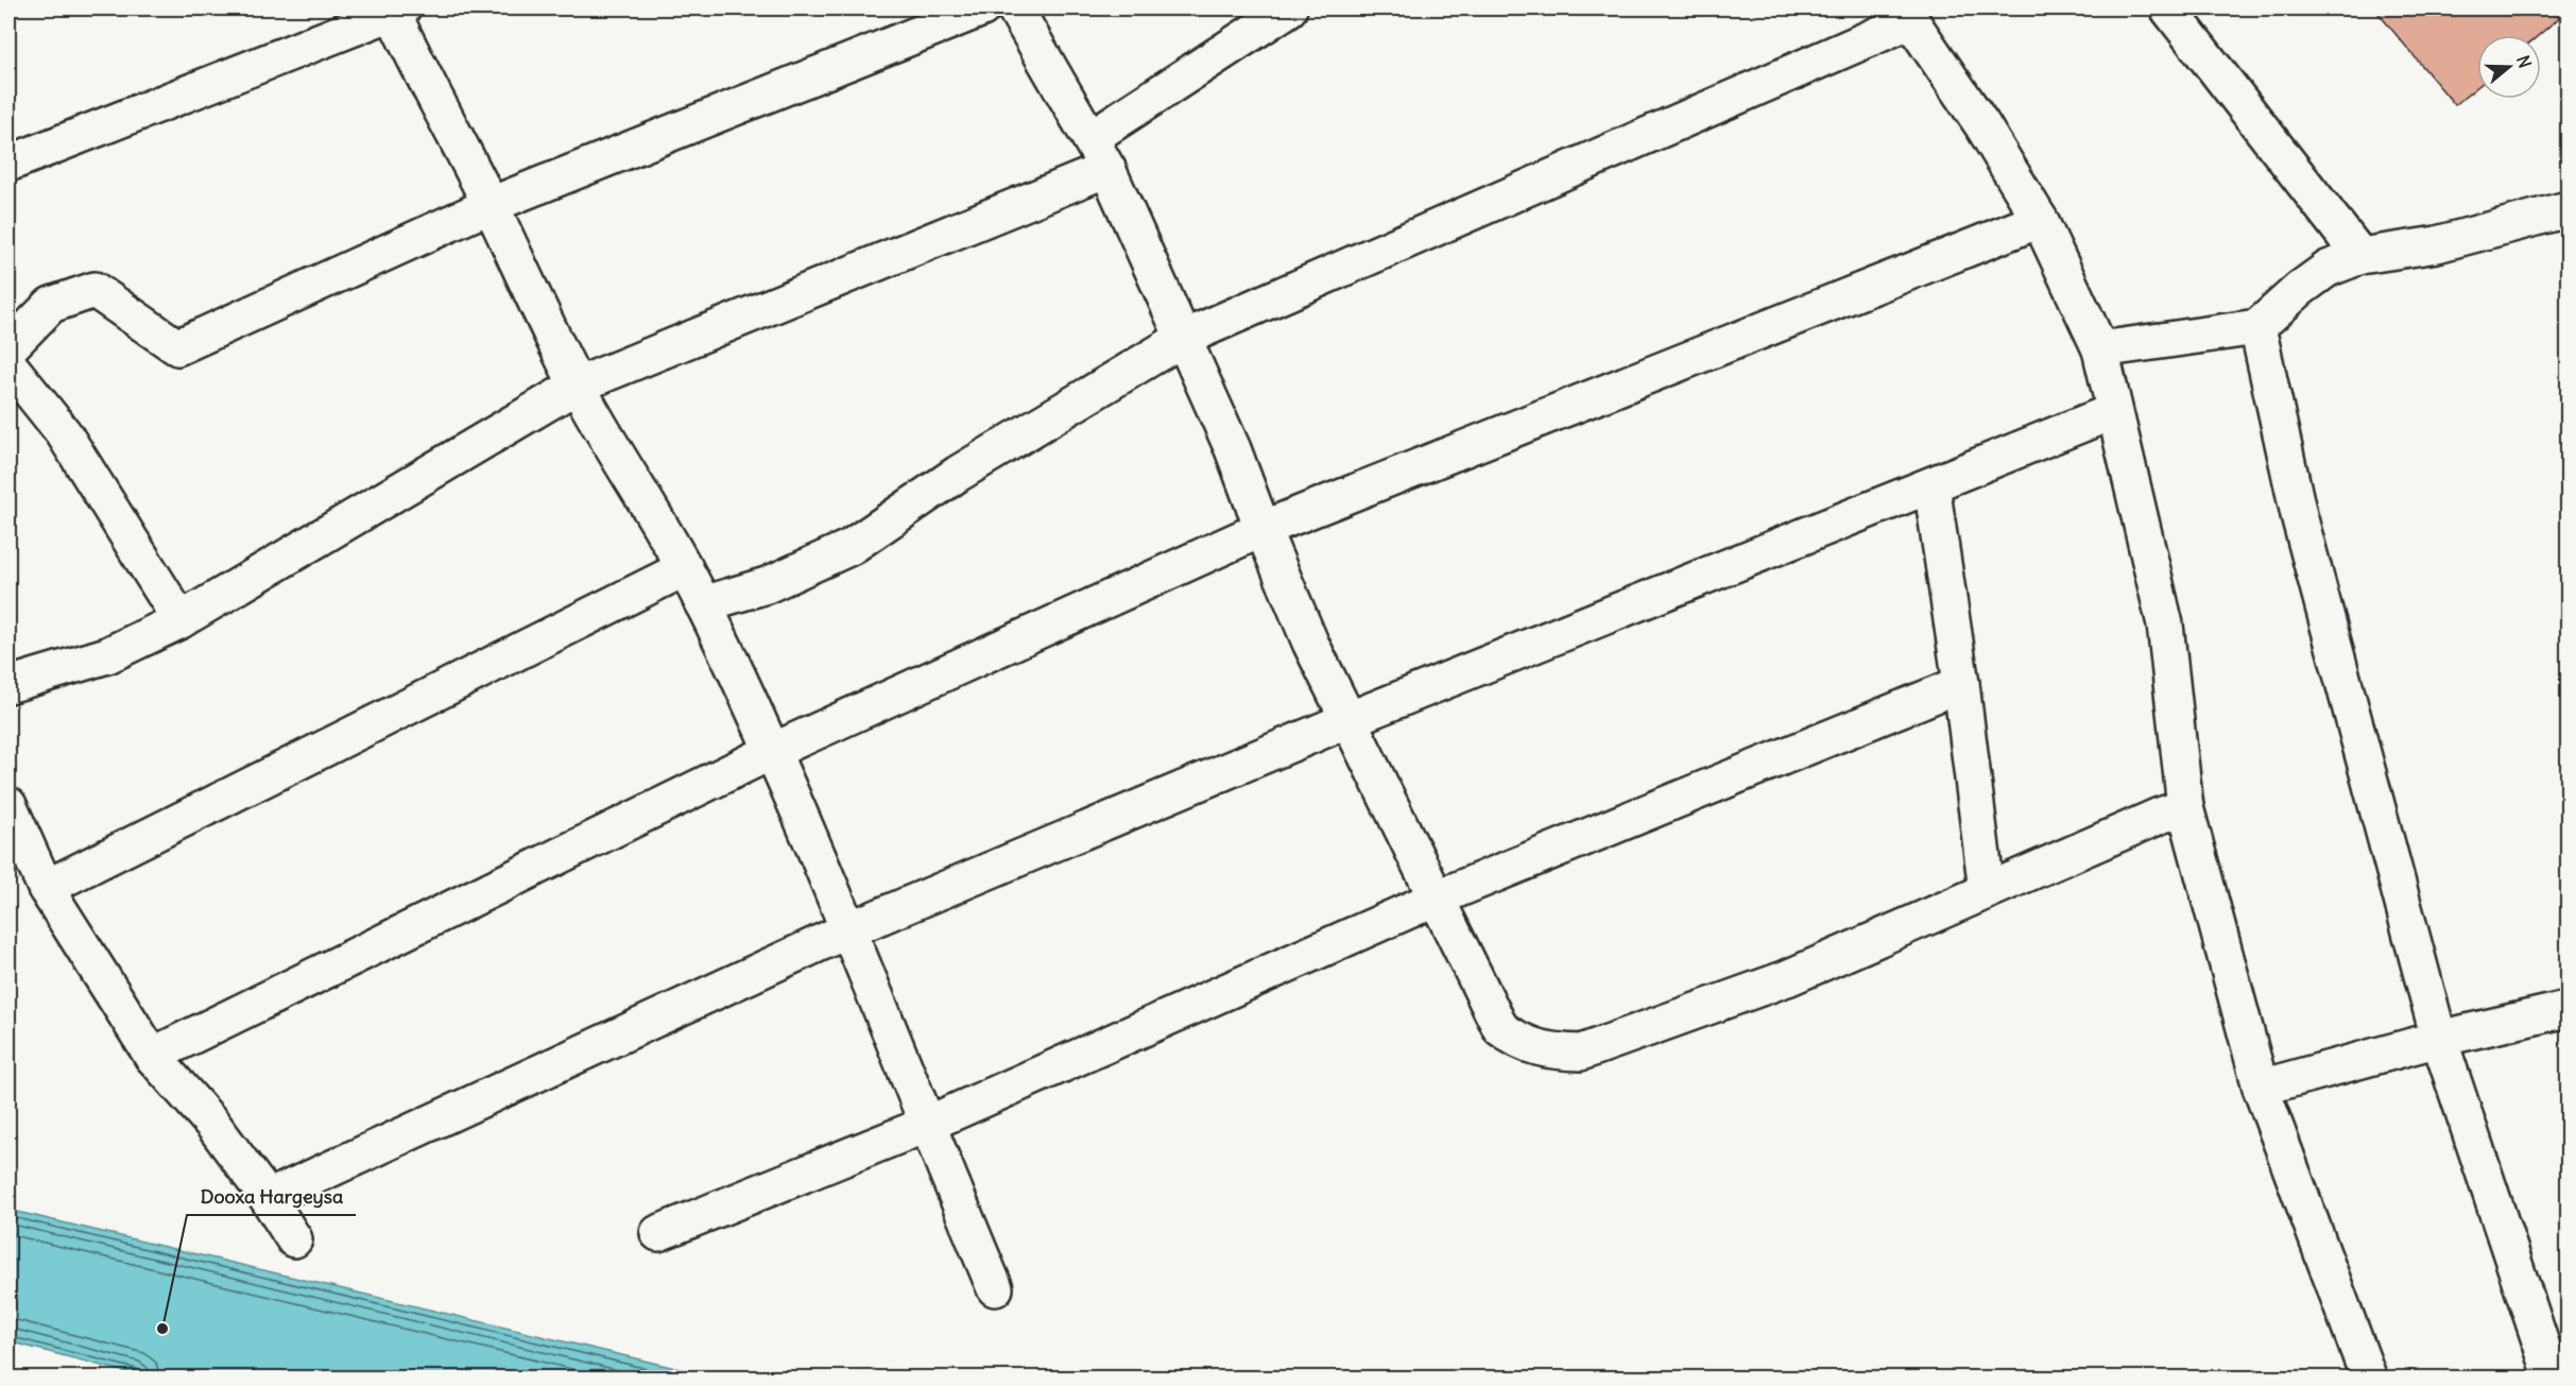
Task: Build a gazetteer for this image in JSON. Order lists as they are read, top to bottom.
{
  "places": ["Dooxa Hargeysa"],
  "north": "right"
}
